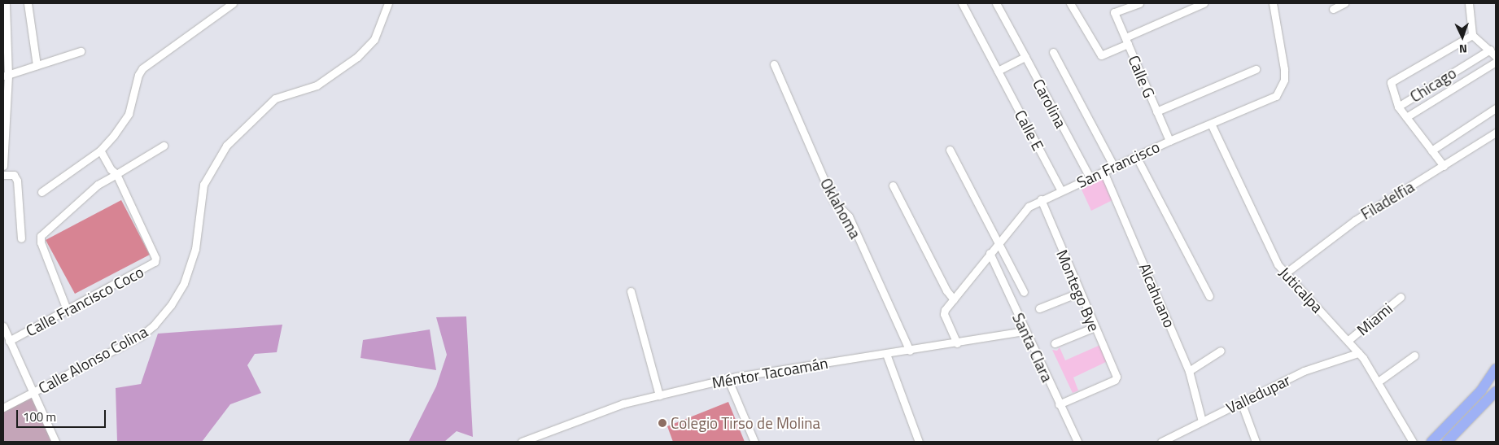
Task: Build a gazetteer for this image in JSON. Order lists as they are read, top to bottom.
{
  "streets": {
    "street": [
      "Calle G",
      "Chicago",
      "Carolina",
      "Calle E",
      "San Francisco",
      "Filadelfia",
      "Oklahoma",
      "Juticalpa",
      "Montego Bye",
      "Alcahuano",
      "Calle Francisco Coco",
      "Miami",
      "Santa Clara",
      "Calle Alonso Colina",
      "Méntor Tacoamán",
      "Valledupar"
    ]
  },
  "crossings": [
    ["Calle G", "San Francisco"],
    ["Carolina", "San Francisco"],
    ["Calle E", "San Francisco"],
    ["San Francisco", "Juticalpa"],
    ["San Francisco", "Montego Bye"],
    ["San Francisco", "Alcahuano"],
    ["San Francisco", "Santa Clara"],
    ["San Francisco", "Méntor Tacoamán"],
    ["Filadelfia", "Juticalpa"],
    ["Oklahoma", "Méntor Tacoamán"],
    ["Juticalpa", "Miami"],
    ["Juticalpa", "Valledupar"],
    ["Montego Bye", "Santa Clara"],
    ["Alcahuano", "Valledupar"],
    ["Santa Clara", "Méntor Tacoamán"]
  ],
  "places": ["Colegio Tirso de Molina"],
  "scale_bar": "100 m",
  "north": "bottom"
}
